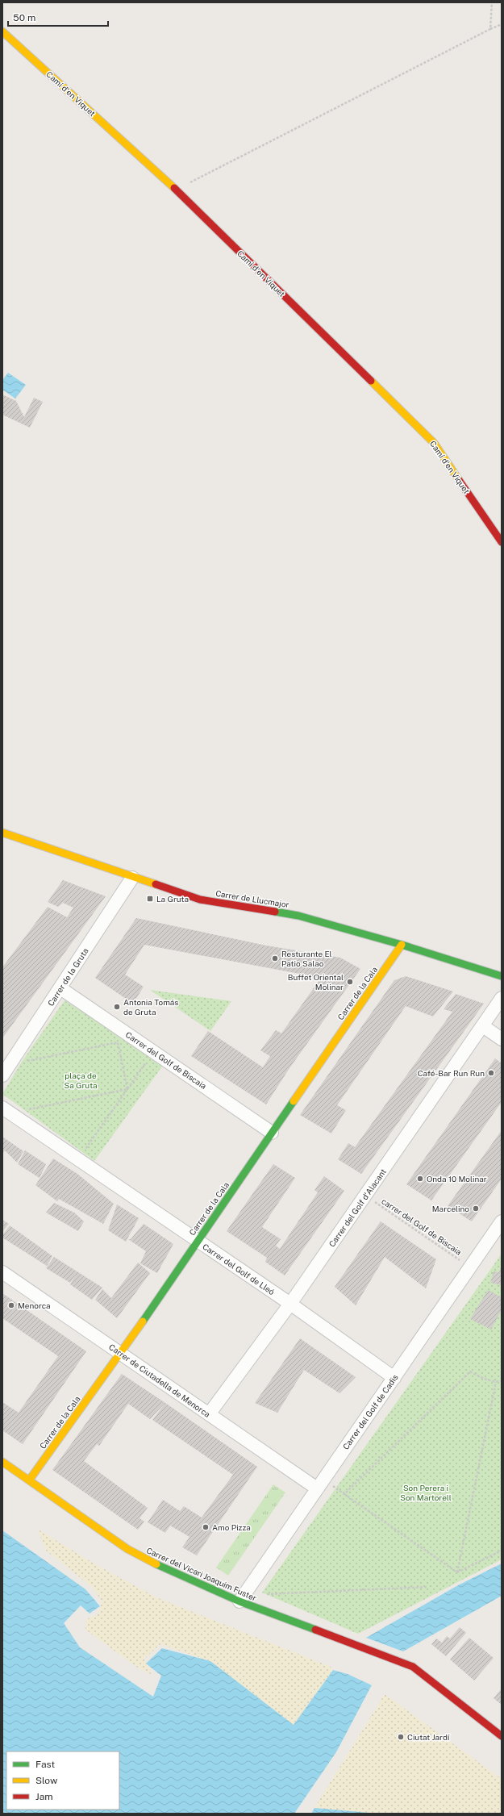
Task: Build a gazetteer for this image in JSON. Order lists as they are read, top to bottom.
{
  "streets": {
    "street": [
      "Camí d'en Viquet",
      "Carrer de Llucmajor",
      "Carrer de la Gruta",
      "Carrer de la Cala",
      "Carrer del Golf de Biscaia",
      "Carrer del Golf d'Alacant",
      "Carrer del Golf de Lleó",
      "Carrer de Ciutadella de Menorca",
      "Carrer del Golf de Cadis",
      "Carrer del Vicari Joaquim Fuster"
    ],
    "path": ["carrer del Golf de Biscaia"]
  },
  "crossings": [
    ["Carrer de Llucmajor", "Carrer de la Gruta"],
    ["Carrer de Llucmajor", "Carrer de la Cala"],
    ["Carrer de la Gruta", "Carrer del Golf de Biscaia"],
    ["Carrer de la Cala", "Carrer del Golf de Biscaia"],
    ["Carrer de la Cala", "Carrer del Golf de Lleó"],
    ["Carrer de la Cala", "Carrer de Ciutadella de Menorca"],
    ["Carrer de la Cala", "Carrer del Vicari Joaquim Fuster"],
    ["Carrer del Golf d'Alacant", "carrer del Golf de Biscaia"],
    ["Carrer del Golf d'Alacant", "Carrer del Golf de Lleó"],
    ["Carrer del Golf d'Alacant", "Carrer de Ciutadella de Menorca"],
    ["carrer del Golf de Biscaia", "Carrer del Golf de Cadis"],
    ["Carrer del Golf de Lleó", "Carrer del Golf de Cadis"],
    ["Carrer de Ciutadella de Menorca", "Carrer del Golf de Cadis"],
    ["Carrer del Golf de Cadis", "Carrer del Vicari Joaquim Fuster"]
  ],
  "parks": ["plaça de Sa Gruta", "Son Perera i Son Martorell"],
  "places": {
    "transit": ["La Gruta"],
    "other": [
      "Resturante El Patio Salao",
      "Buffet Oriental Molinar",
      "Antonia Tomás de Gruta",
      "Café-Bar Run Run",
      "Onda 10 Molinar",
      "Marcelino",
      "Menorca",
      "Amo Pizza",
      "Ciutat Jardí"
    ]
  },
  "legend": ["Fast", "Slow", "Jam"],
  "scale_bar": "50 m"
}
